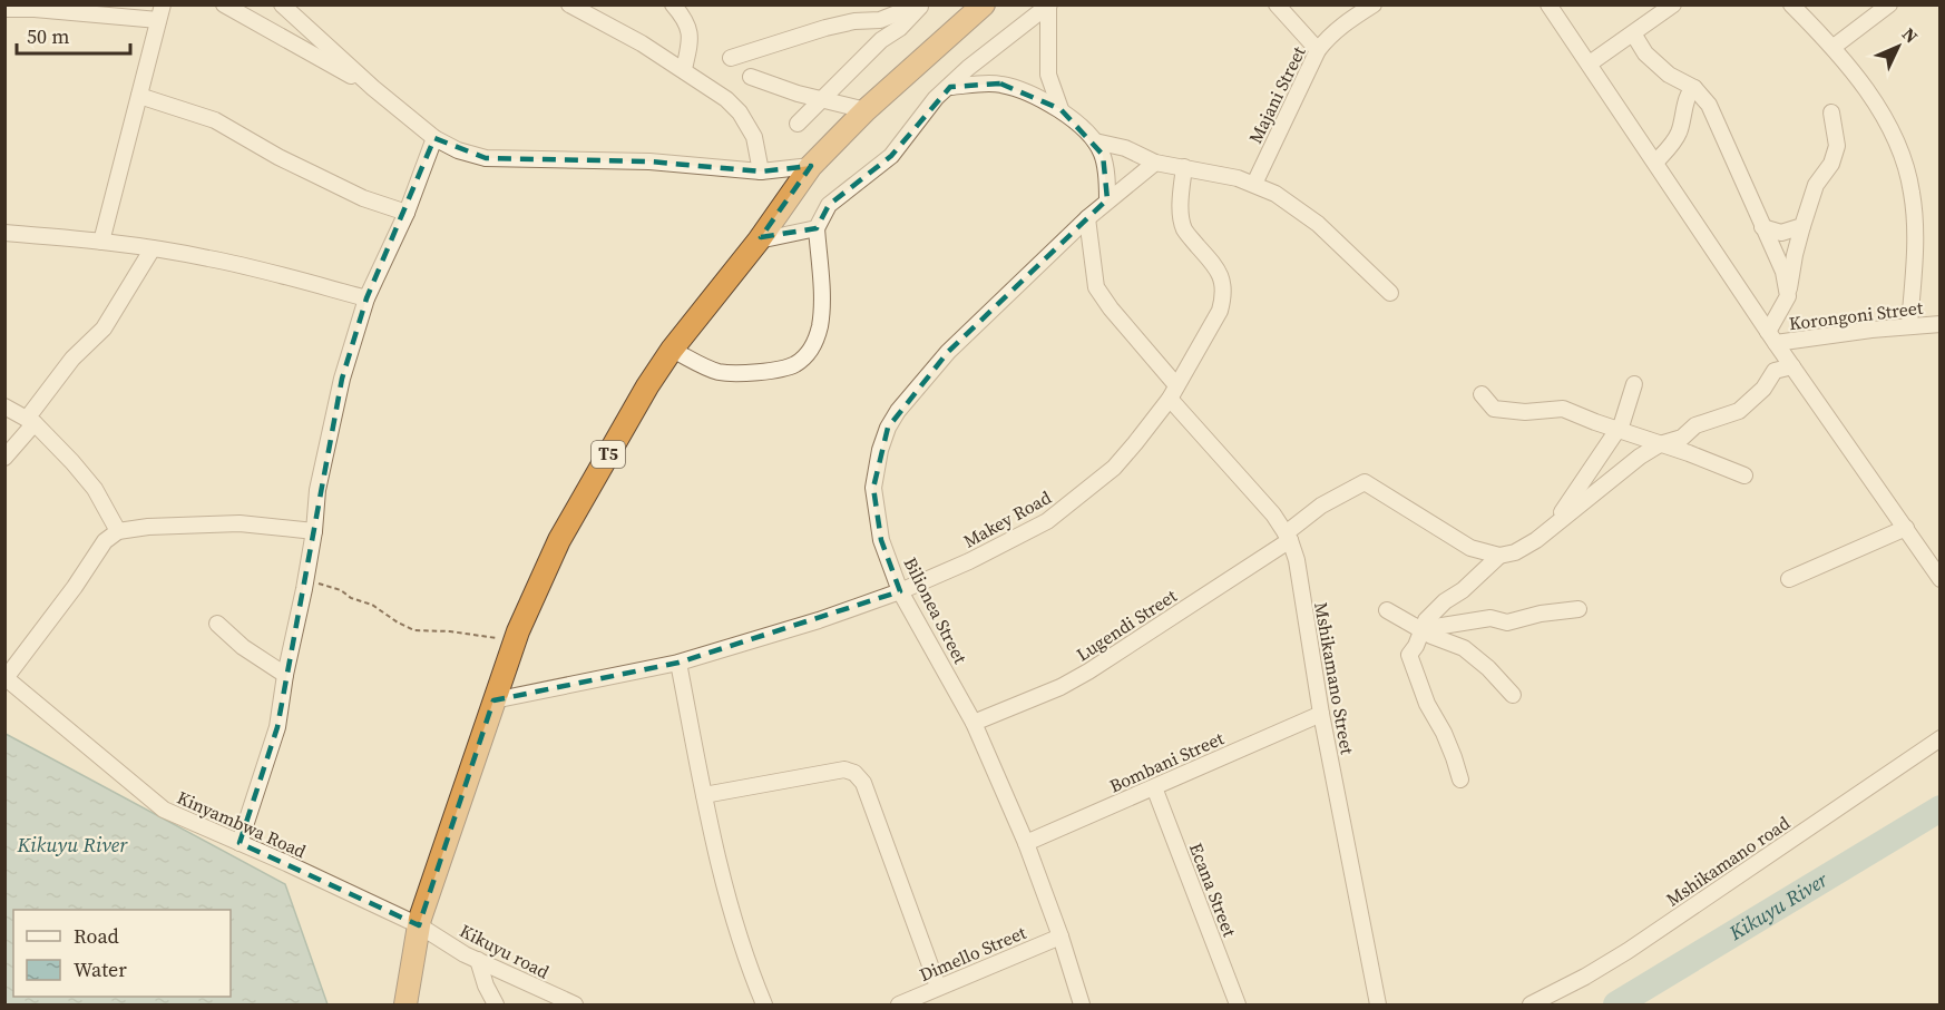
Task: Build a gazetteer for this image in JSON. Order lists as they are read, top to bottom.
{
  "streets": {
    "highway": ["T5"],
    "street": [
      "Majani Street",
      "Korongoni Street",
      "Makey Road",
      "Bilionea Street",
      "Lugendi Street",
      "Mshikamano Street",
      "Bombani Street",
      "Kinyambwa Road",
      "Mshikamano road",
      "Ecana Street",
      "Kikuyu road",
      "Dimello Street"
    ]
  },
  "crossings": [
    ["T5", "Makey Road"],
    ["T5", "Kinyambwa Road"],
    ["T5", "Kikuyu road"],
    ["Makey Road", "Bilionea Street"],
    ["Makey Road", "Mshikamano Street"],
    ["Bilionea Street", "Lugendi Street"],
    ["Bilionea Street", "Mshikamano Street"],
    ["Bilionea Street", "Bombani Street"],
    ["Bilionea Street", "Dimello Street"],
    ["Lugendi Street", "Mshikamano Street"],
    ["Mshikamano Street", "Bombani Street"],
    ["Bombani Street", "Ecana Street"],
    ["Kinyambwa Road", "Kikuyu road"]
  ],
  "water": ["Kikuyu River"],
  "legend": ["Road", "Water"],
  "scale_bar": "50 m",
  "north": "top right"
}
